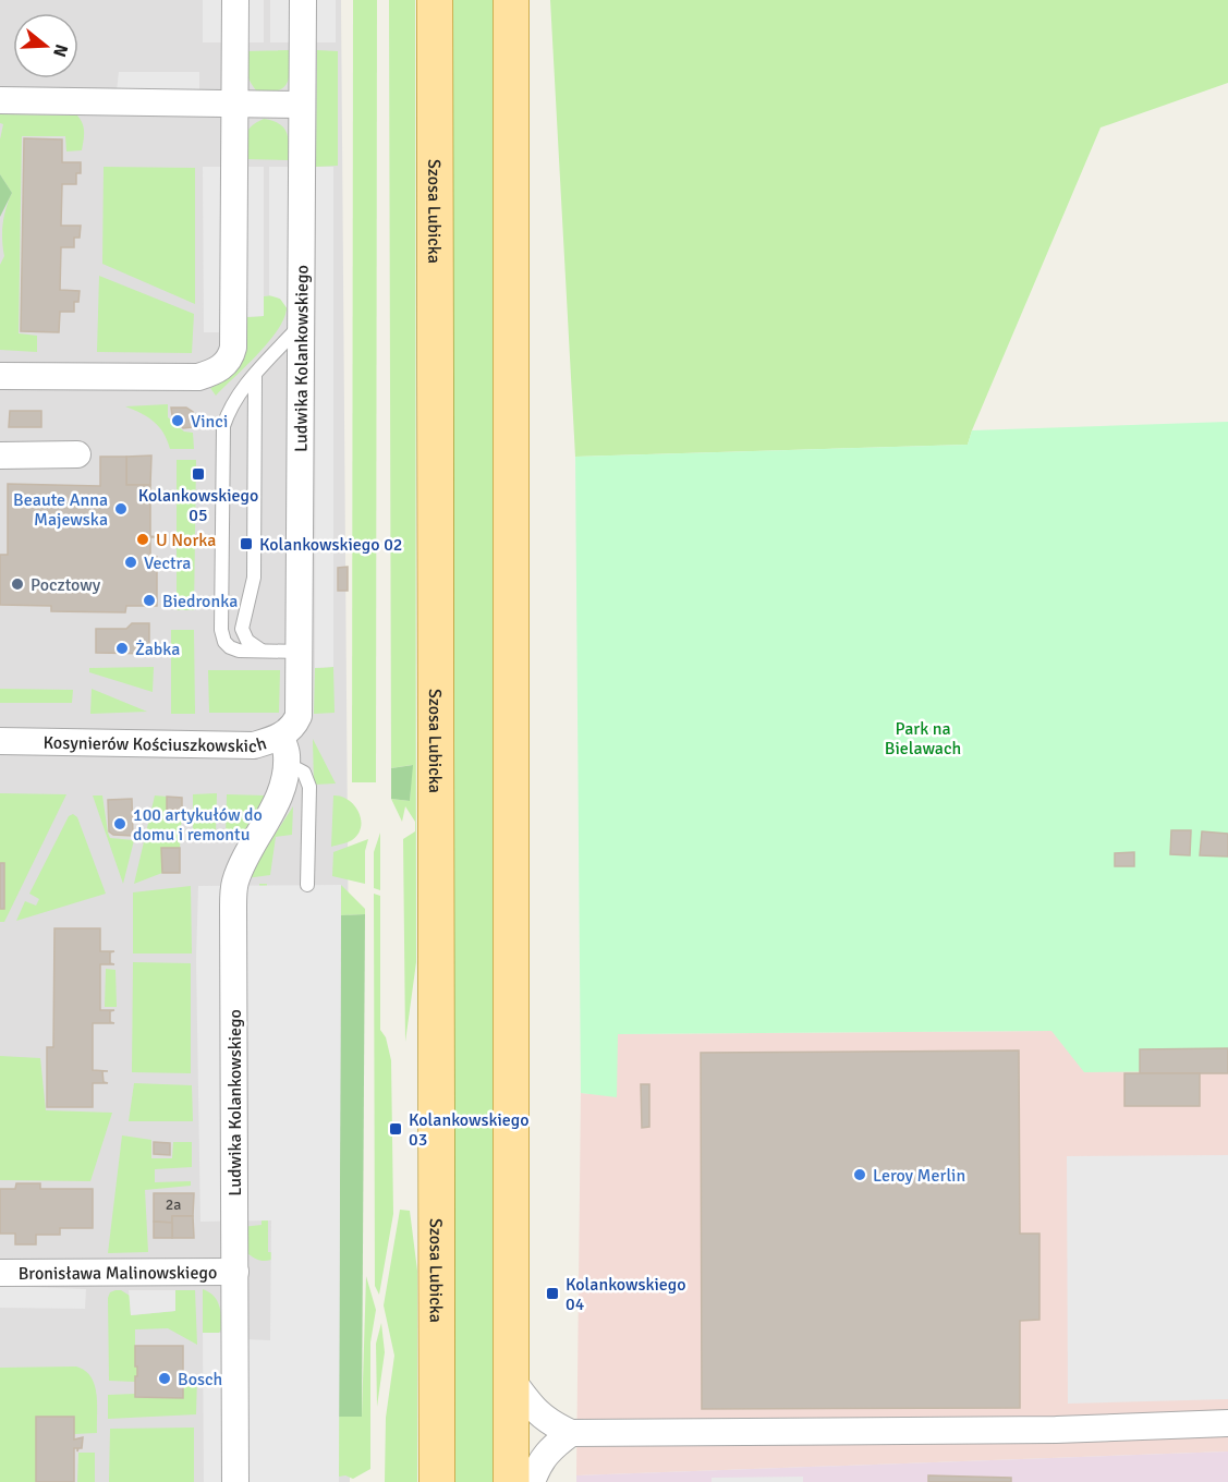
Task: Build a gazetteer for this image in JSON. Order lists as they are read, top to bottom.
{
  "streets": {
    "main road": ["Szosa Lubicka"],
    "street": ["Ludwika Kolankowskiego", "Kosynierów Kościuszkowskich", "Bronisława Malinowskiego"]
  },
  "crossings": [
    ["Ludwika Kolankowskiego", "Kosynierów Kościuszkowskich"],
    ["Ludwika Kolankowskiego", "Bronisława Malinowskiego"]
  ],
  "parks": ["Park na Bielawach"],
  "places": {
    "other": [
      "Vinci",
      "Beaute Anna Majewska",
      "U Norka",
      "Vectra",
      "Pocztowy",
      "Biedronka",
      "Żabka",
      "100 artykułów do domu i remontu",
      "Leroy Merlin",
      "Bosch"
    ],
    "transit": [
      "Kolankowskiego 05",
      "Kolankowskiego 02",
      "Kolankowskiego 03",
      "Kolankowskiego 04"
    ]
  },
  "house_numbers": ["2a"],
  "north": "right"
}
